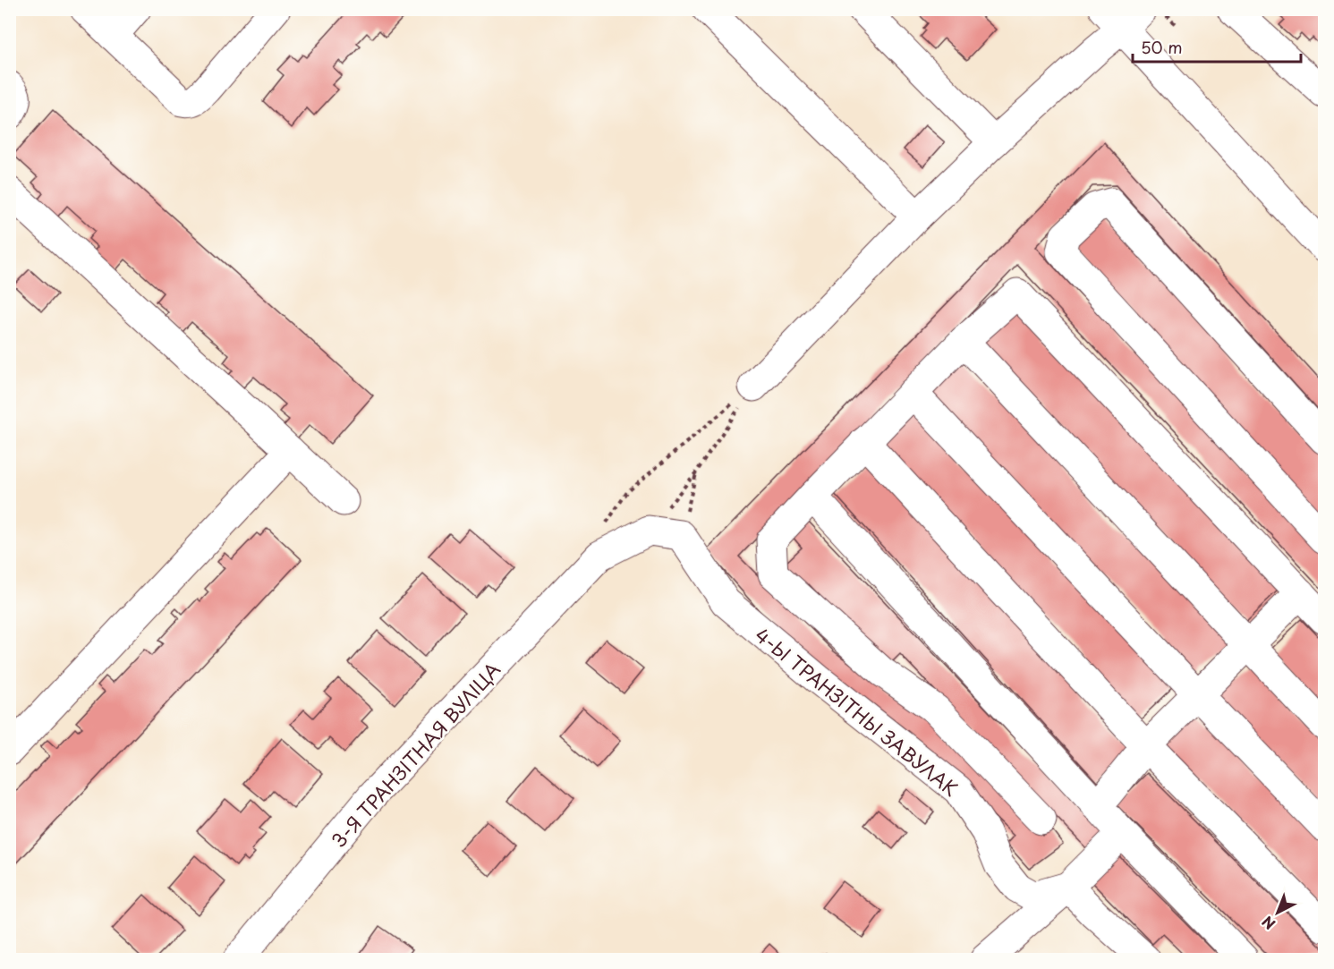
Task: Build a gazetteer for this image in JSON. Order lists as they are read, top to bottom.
{
  "streets": {
    "street": ["4-Ы ТРАНЗІТНЫ ЗАВУЛАК", "3-Я ТРАНЗІТНАЯ ВУЛІЦА"]
  },
  "scale_bar": "50 m",
  "north": "bottom left"
}
